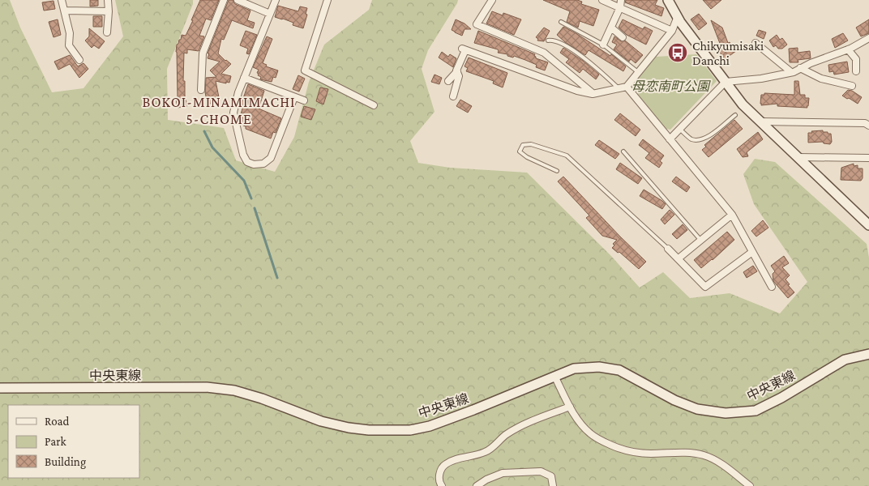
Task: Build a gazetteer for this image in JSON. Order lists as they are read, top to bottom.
{
  "streets": {
    "street": ["中央東線"]
  },
  "districts": ["BOKOI-MINAMIMACHI 5-CHOME"],
  "parks": ["母恋南町公園"],
  "places": {
    "bus stop": ["Chikyumisaki Danchi"]
  },
  "legend": ["Road", "Park", "Building"]
}
